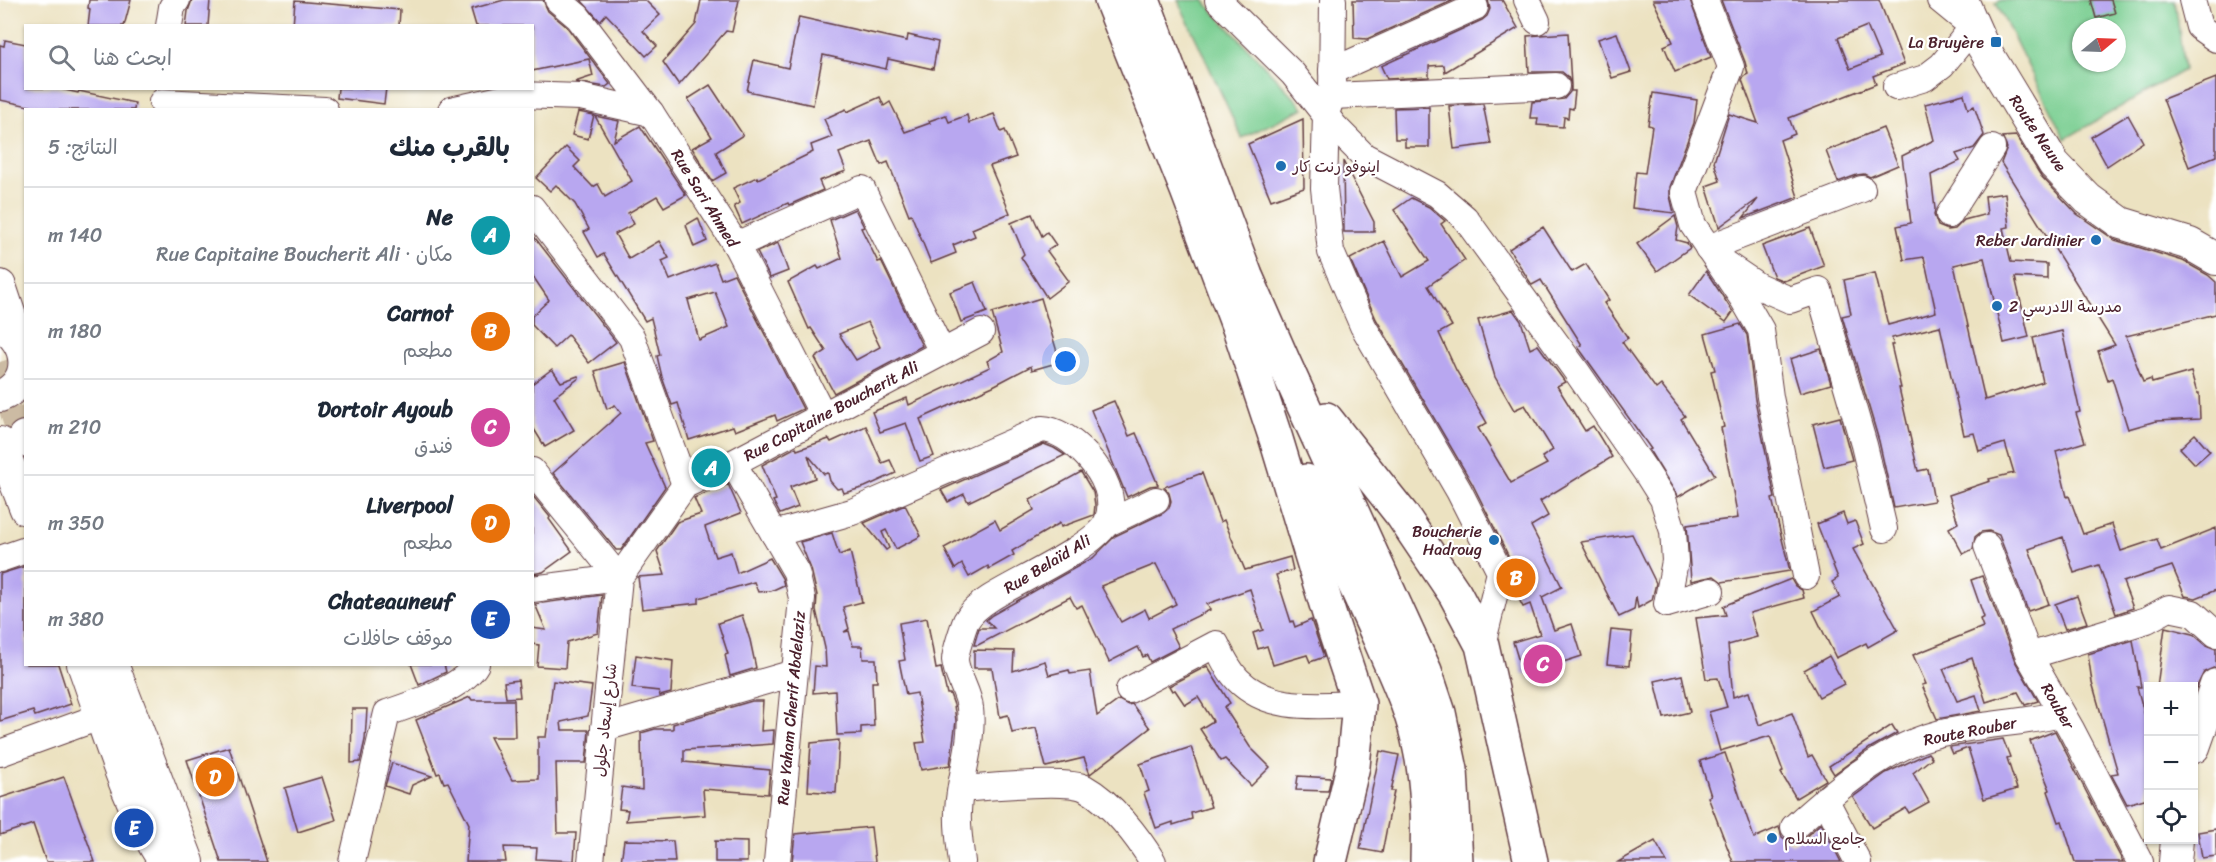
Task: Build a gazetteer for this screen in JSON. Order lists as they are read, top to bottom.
{
  "streets": {
    "main road": ["Route Neuve"],
    "street": [
      "Rue Sari Ahmed",
      "Rue Capitaine Boucherit Ali",
      "Rue Belaïd Ali",
      "Rouber",
      "Rue Yaham Cherif Abdelaziz",
      "شارع إسعاد جلول",
      "Route Rouber"
    ]
  },
  "crossings": [
    ["Rue Sari Ahmed", "Rue Capitaine Boucherit Ali"],
    ["Rue Capitaine Boucherit Ali", "Rue Yaham Cherif Abdelaziz"],
    ["Rue Belaïd Ali", "Rue Yaham Cherif Abdelaziz"],
    ["Rouber", "Route Rouber"]
  ],
  "places": {
    "transit": ["La Bruyère"],
    "other": [
      "اينوفو رنت كار",
      "Reber Jardinier",
      "مدرسة الادرسي 2",
      "Boucherie Hadroug",
      "جامع السلام"
    ]
  },
  "north": "right",
  "page": {
    "search": "ابحث هنا",
    "heading": ["بالقرب منك", "النتائج: 5"],
    "list": [
      {
        "mark": "A",
        "name": "Ne",
        "note": "مكان · Rue Capitaine Boucherit Ali",
        "value": "140 m"
      },
      {
        "mark": "B",
        "name": "Carnot",
        "note": "مطعم",
        "value": "180 m"
      },
      {
        "mark": "C",
        "name": "Dortoir Ayoub",
        "note": "فندق",
        "value": "210 m"
      },
      {
        "mark": "D",
        "name": "Liverpool",
        "note": "مطعم",
        "value": "350 m"
      },
      {
        "mark": "E",
        "name": "Chateauneuf",
        "note": "موقف حافلات",
        "value": "380 m"
      }
    ],
    "pins": [
      "A",
      "B",
      "C",
      "D",
      "E"
    ],
    "map_buttons": ["+", "−"]
  }
}
